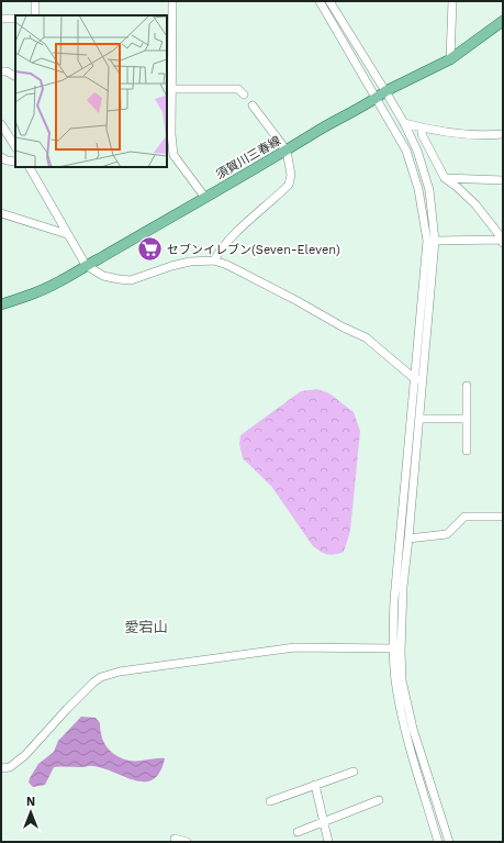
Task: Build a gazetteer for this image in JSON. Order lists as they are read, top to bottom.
{
  "streets": {
    "main road": ["須賀川三春線"]
  },
  "districts": ["愛宕山"],
  "places": {
    "supermarket": ["セブンイレブン(Seven-Eleven)"]
  },
  "north": "top"
}
